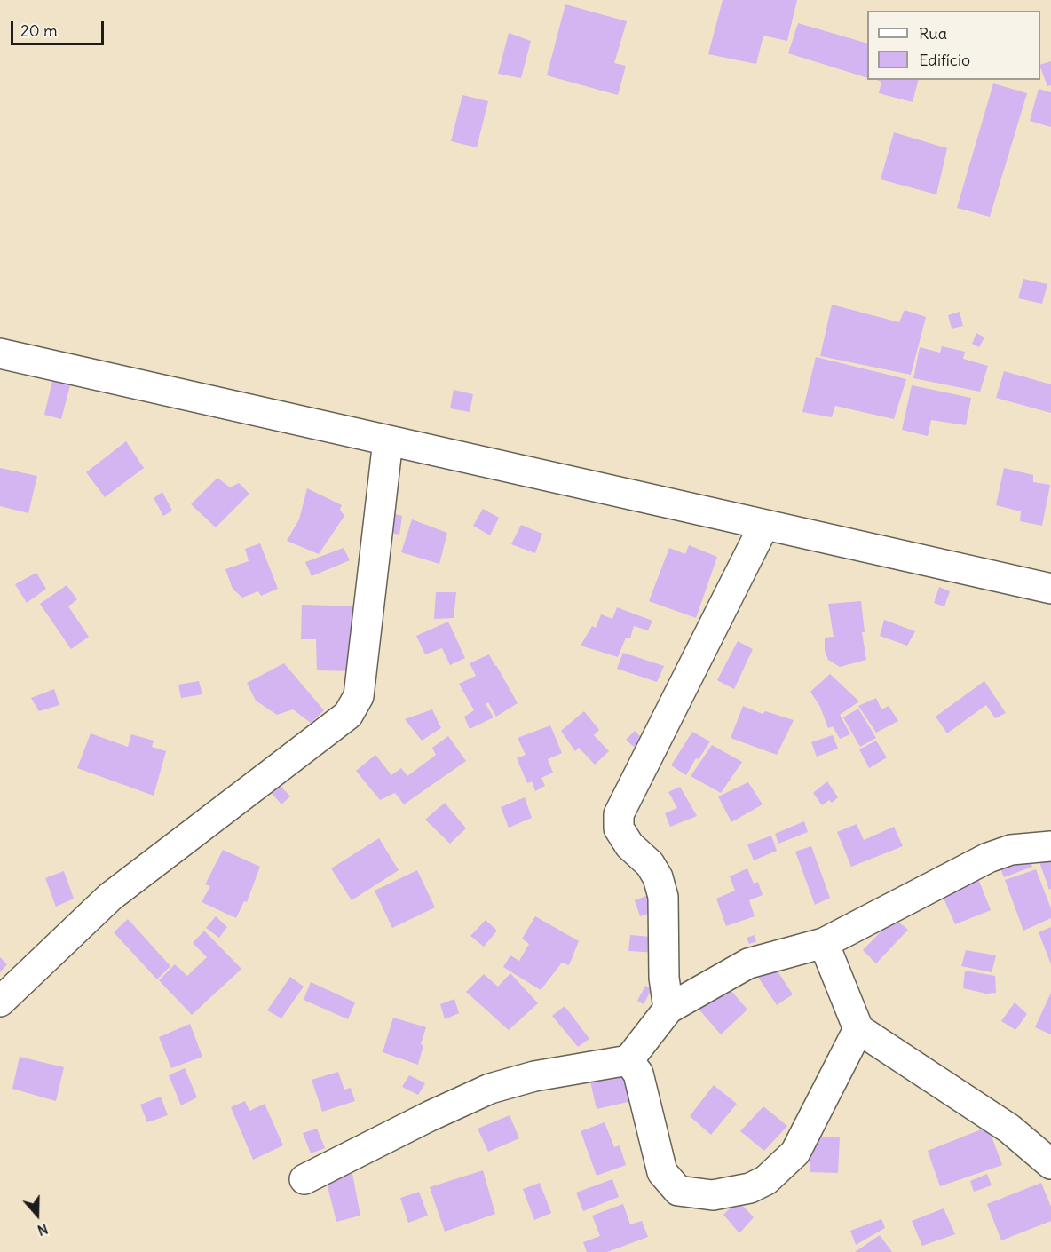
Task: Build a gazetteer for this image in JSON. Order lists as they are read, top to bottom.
{
  "legend": ["Rua", "Edifício"],
  "scale_bar": "20 m",
  "north": "bottom"
}
